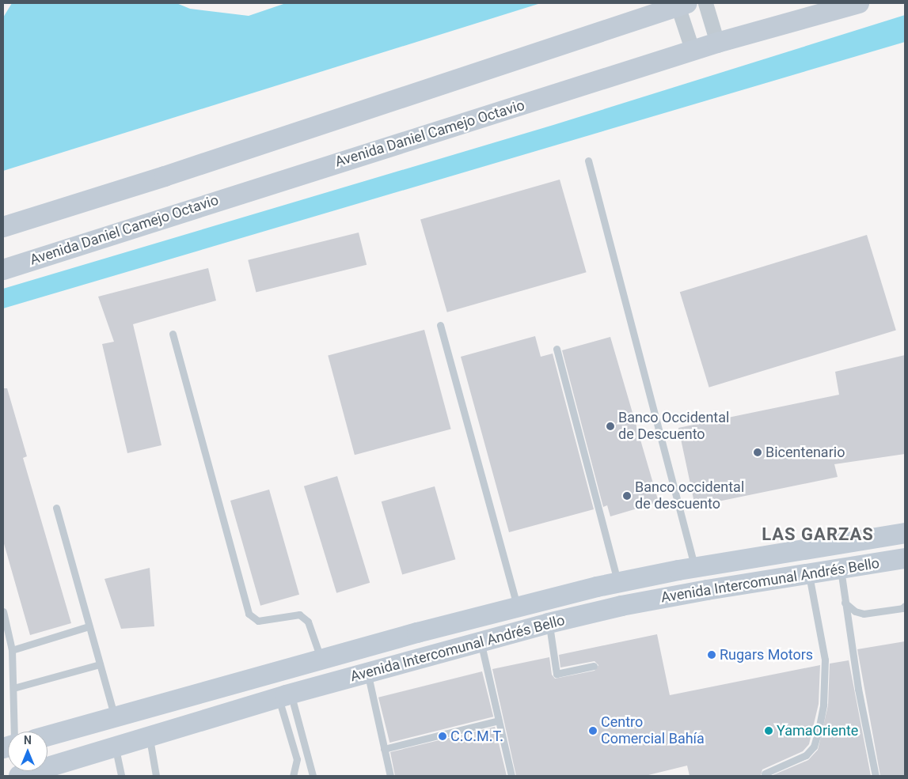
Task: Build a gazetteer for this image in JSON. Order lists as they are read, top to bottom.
{
  "streets": {
    "main road": ["Avenida Daniel Camejo Octavio", "Avenida Intercomunal Andrés Bello"]
  },
  "districts": ["LAS GARZAS"],
  "places": [
    "Banco Occidental de Descuento",
    "Bicentenario",
    "Banco occidental de descuento",
    "Rugars Motors",
    "Centro Comercial Bahía",
    "YamaOriente",
    "C.C.M.T."
  ],
  "north": "top"
}
